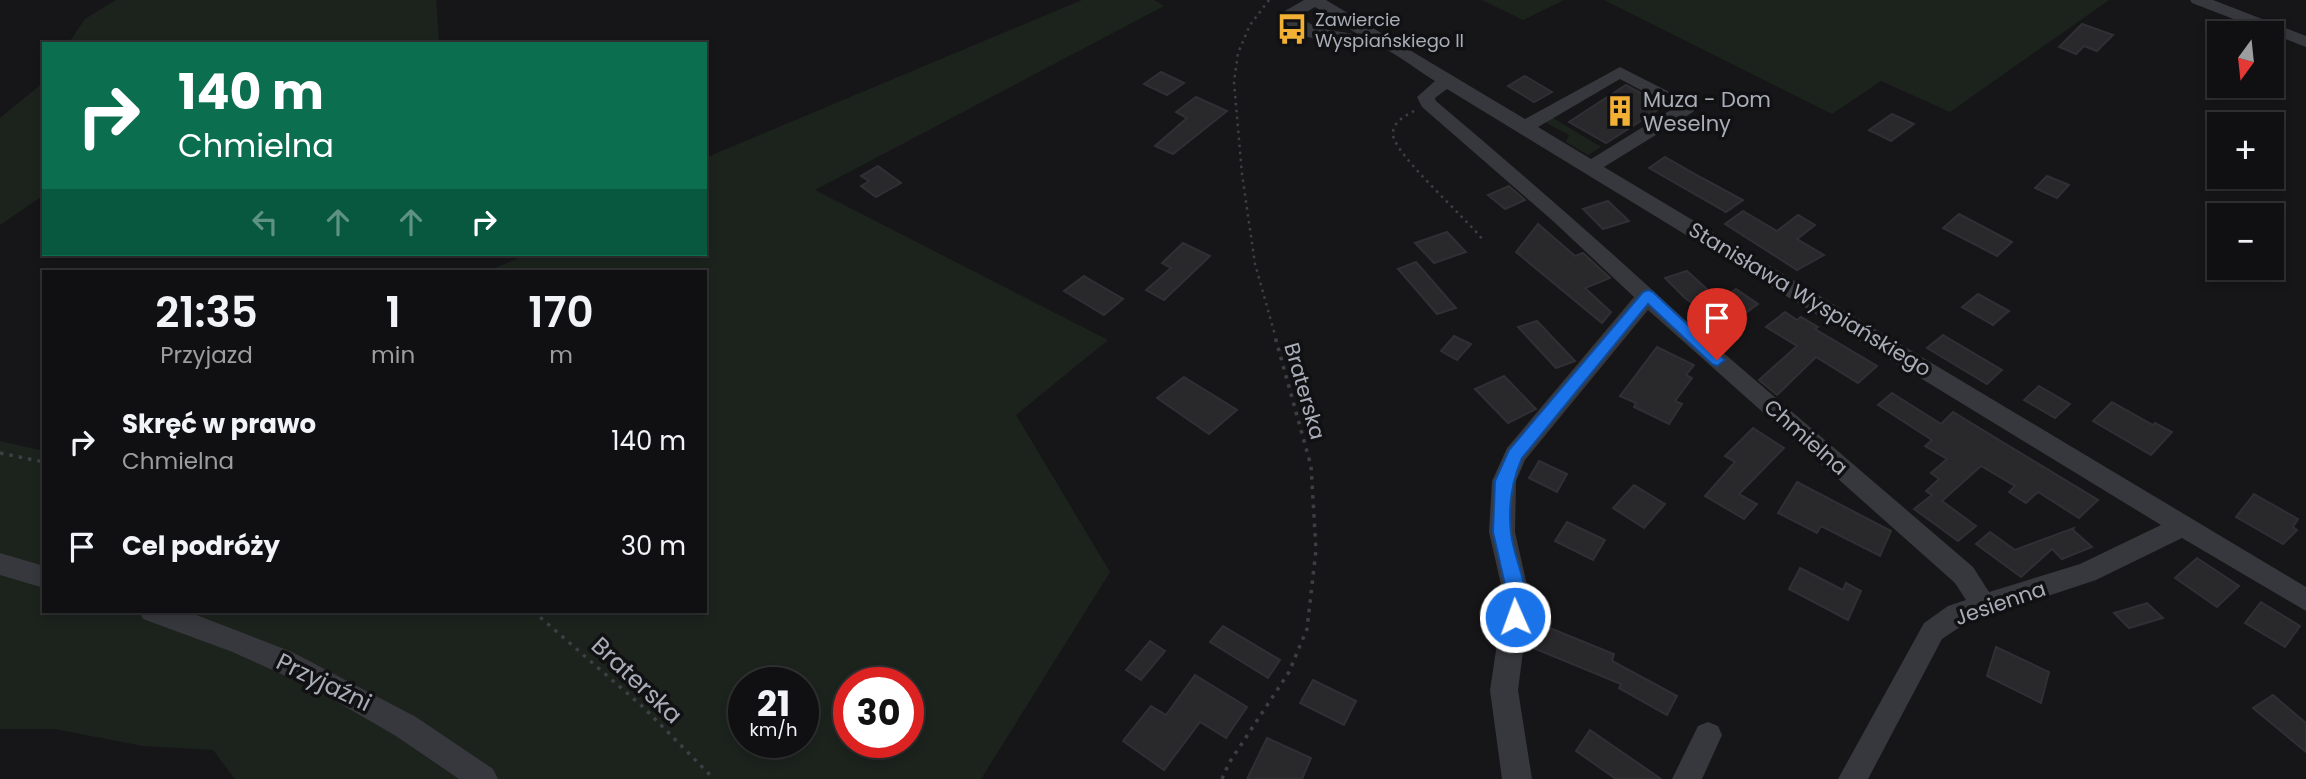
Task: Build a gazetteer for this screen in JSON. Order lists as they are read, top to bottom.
{
  "streets": {
    "street": [
      "Stanisława Wyspiańskiego",
      "Chmielna",
      "Jesienna",
      "Przyjaźni"
    ],
    "path": ["Braterska"]
  },
  "crossings": [
    ["Stanisława Wyspiańskiego", "Jesienna"],
    ["Chmielna", "Jesienna"]
  ],
  "places": {
    "bus stop": ["Zawiercie Wyspiańskiego II"],
    "building": ["Muza - Dom Weselny"]
  },
  "north": "bottom",
  "page": {
    "map_buttons": ["+", "−"],
    "turn": ["140 m", "Chmielna"],
    "eta": [
      "21:35",
      "Przyjazd",
      "1",
      "min",
      "170",
      "m"
    ],
    "list": [
      {
        "name": "Skręć w prawo",
        "note": "Chmielna",
        "value": "140 m"
      },
      {
        "name": "Cel podróży",
        "value": "30 m"
      }
    ],
    "speed": "21 km/h",
    "limit": "30"
  }
}
